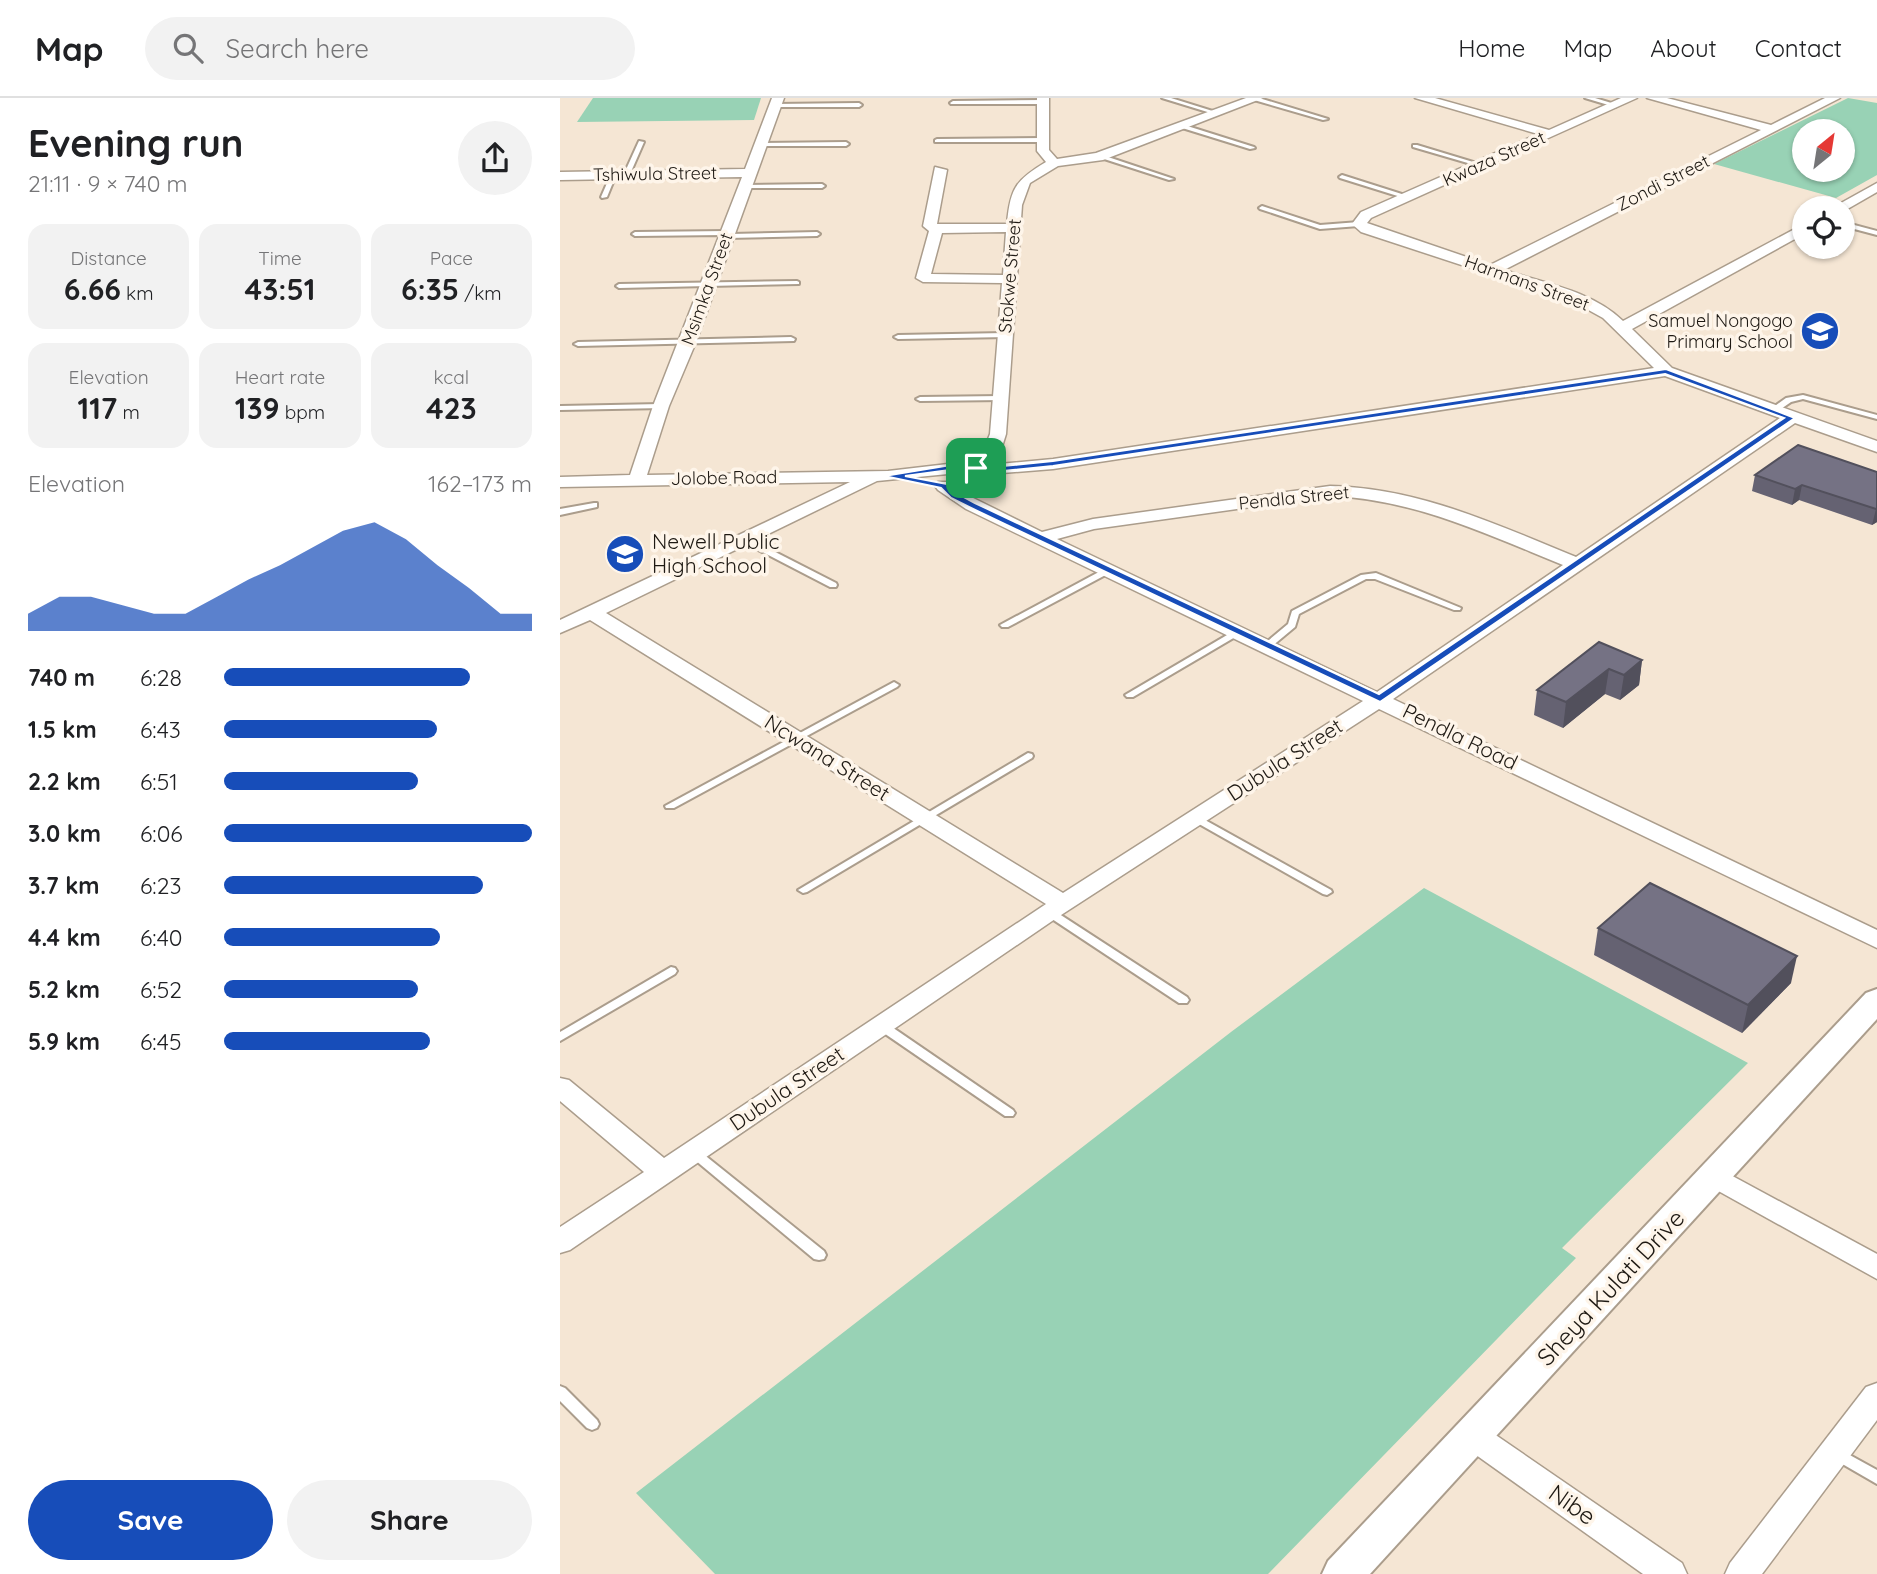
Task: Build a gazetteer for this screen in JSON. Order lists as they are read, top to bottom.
{
  "streets": {
    "street": [
      "Kwaza Street",
      "Tshiwula Street",
      "Zondi Street",
      "Stokwe Street",
      "Harmans Street",
      "Msimka Street",
      "Jolobe Road",
      "Pendla Street",
      "Pendla Road",
      "Ncwana Street",
      "Dubula Street",
      "Sheya Kulati Drive",
      "Nibe"
    ]
  },
  "crossings": [
    ["Kwaza Street", "Harmans Street"],
    ["Tshiwula Street", "Msimka Street"],
    ["Zondi Street", "Harmans Street"],
    ["Stokwe Street", "Jolobe Road"],
    ["Stokwe Street", "Pendla Road"],
    ["Harmans Street", "Dubula Street"],
    ["Msimka Street", "Jolobe Road"],
    ["Jolobe Road", "Pendla Road"],
    ["Pendla Street", "Pendla Road"],
    ["Pendla Street", "Dubula Street"],
    ["Pendla Road", "Dubula Street"],
    ["Ncwana Street", "Dubula Street"],
    ["Sheya Kulati Drive", "Nibe"]
  ],
  "places": {
    "school or university": ["Samuel Nongogo Primary School", "Newell Public High School"]
  },
  "north": "top right",
  "page": {
    "header": "Map",
    "search": "Search here",
    "nav": [
      "Home",
      "Map",
      "About",
      "Contact"
    ],
    "heading": ["Evening run", "21:11 · 9 × 740 m"],
    "stats": [
      ["Distance", "6.66 km"],
      ["Time", "43:51"],
      ["Pace", "6:35 /km"],
      ["Elevation", "117 m"],
      ["Heart rate", "139 bpm"],
      ["kcal", "423"]
    ],
    "chart": ["Elevation", "162–173 m"],
    "list": [
      {
        "name": "740 m",
        "note": "6:28"
      },
      {
        "name": "1.5 km",
        "note": "6:43"
      },
      {
        "name": "2.2 km",
        "note": "6:51"
      },
      {
        "name": "3.0 km",
        "note": "6:06"
      },
      {
        "name": "3.7 km",
        "note": "6:23"
      },
      {
        "name": "4.4 km",
        "note": "6:40"
      },
      {
        "name": "5.2 km",
        "note": "6:52"
      },
      {
        "name": "5.9 km",
        "note": "6:45"
      }
    ],
    "buttons": ["Save", "Share"]
  }
}
